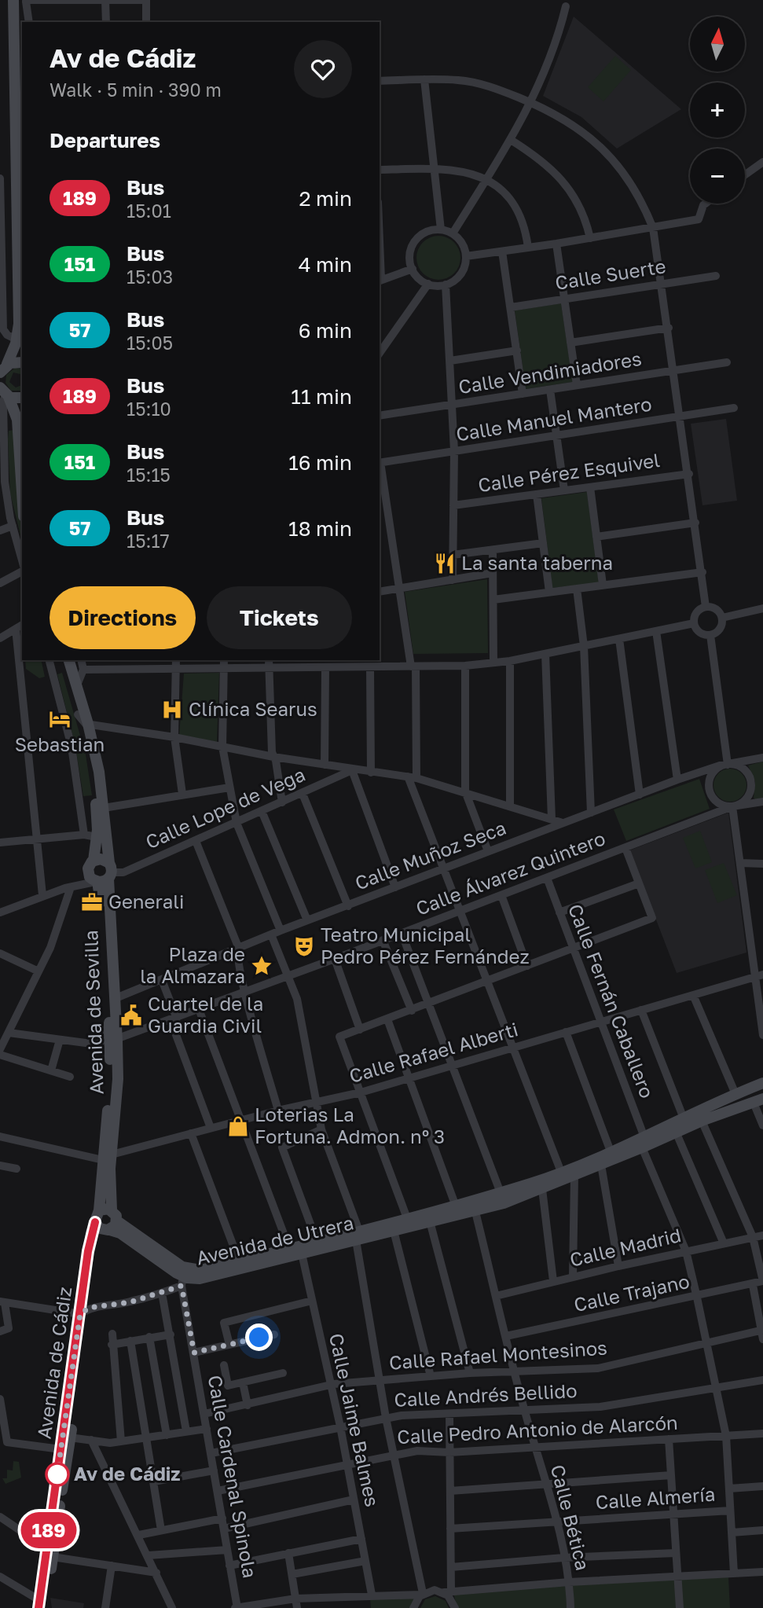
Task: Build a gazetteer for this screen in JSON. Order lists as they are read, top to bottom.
{
  "streets": {
    "main road": ["Avenida de Sevilla", "Avenida de Utrera", "Avenida de Cádiz"],
    "street": [
      "Calle Suerte",
      "Calle Vendimiadores",
      "Calle Manuel Mantero",
      "Calle Pérez Esquivel",
      "Calle Lope de Vega",
      "Calle Muñoz Seca",
      "Calle Álvarez Quintero",
      "Calle Fernán Caballero",
      "Calle Rafael Alberti",
      "Calle Madrid",
      "Calle Trajano",
      "Calle Rafael Montesinos",
      "Calle Andrés Bellido",
      "Calle Jaime Balmes",
      "Calle Pedro Antonio de Alarcón",
      "Calle Cardenal Spinola",
      "Calle Almería",
      "Calle Bética"
    ]
  },
  "crossings": [
    ["Calle Lope de Vega", "Avenida de Sevilla"],
    ["Calle Muñoz Seca", "Calle Álvarez Quintero"],
    ["Calle Muñoz Seca", "Avenida de Sevilla"],
    ["Calle Álvarez Quintero", "Calle Fernán Caballero"],
    ["Calle Álvarez Quintero", "Avenida de Sevilla"],
    ["Calle Fernán Caballero", "Calle Rafael Alberti"],
    ["Calle Fernán Caballero", "Calle Madrid"],
    ["Calle Fernán Caballero", "Calle Trajano"],
    ["Calle Fernán Caballero", "Calle Rafael Montesinos"],
    ["Calle Fernán Caballero", "Calle Andrés Bellido"],
    ["Calle Fernán Caballero", "Calle Pedro Antonio de Alarcón"],
    ["Calle Fernán Caballero", "Calle Almería"],
    ["Avenida de Sevilla", "Calle Rafael Alberti"],
    ["Avenida de Sevilla", "Avenida de Cádiz"],
    ["Avenida de Utrera", "Avenida de Cádiz"],
    ["Avenida de Utrera", "Calle Jaime Balmes"],
    ["Avenida de Utrera", "Calle Cardenal Spinola"],
    ["Avenida de Utrera", "Calle Bética"],
    ["Calle Madrid", "Calle Bética"],
    ["Calle Trajano", "Calle Bética"],
    ["Calle Rafael Montesinos", "Calle Jaime Balmes"],
    ["Calle Rafael Montesinos", "Calle Cardenal Spinola"],
    ["Calle Rafael Montesinos", "Calle Bética"],
    ["Calle Andrés Bellido", "Calle Jaime Balmes"],
    ["Calle Andrés Bellido", "Calle Cardenal Spinola"],
    ["Calle Andrés Bellido", "Calle Bética"],
    ["Calle Jaime Balmes", "Calle Pedro Antonio de Alarcón"],
    ["Calle Pedro Antonio de Alarcón", "Calle Cardenal Spinola"],
    ["Calle Pedro Antonio de Alarcón", "Calle Bética"],
    ["Calle Almería", "Calle Bética"]
  ],
  "places": {
    "restaurant": ["La santa taberna"],
    "hospital": ["Clínica Searus"],
    "hotel": ["Sebastian"],
    "office": ["Generali"],
    "theatre": ["Teatro Municipal Pedro Pérez Fernández"],
    "place": ["Plaza de la Almazara"],
    "public building": ["Cuartel de la Guardia Civil"],
    "shop": ["Loterias La Fortuna. Admon. nº 3"],
    "other": ["Av de Cádiz"]
  },
  "lines": ["bus line 189"],
  "north": "top",
  "page": {
    "on_map": "189",
    "map_buttons": ["+", "−"],
    "heading": [
      ["Av de Cádiz", "Walk · 5 min · 390 m"],
      "Departures"
    ],
    "list": [
      {
        "mark": "189",
        "name": "Bus",
        "note": "15:01",
        "value": "2 min"
      },
      {
        "mark": "151",
        "name": "Bus",
        "note": "15:03",
        "value": "4 min"
      },
      {
        "mark": "57",
        "name": "Bus",
        "note": "15:05",
        "value": "6 min"
      },
      {
        "mark": "189",
        "name": "Bus",
        "note": "15:10",
        "value": "11 min"
      },
      {
        "mark": "151",
        "name": "Bus",
        "note": "15:15",
        "value": "16 min"
      },
      {
        "mark": "57",
        "name": "Bus",
        "note": "15:17",
        "value": "18 min"
      }
    ],
    "buttons": ["Directions", "Tickets"]
  }
}
